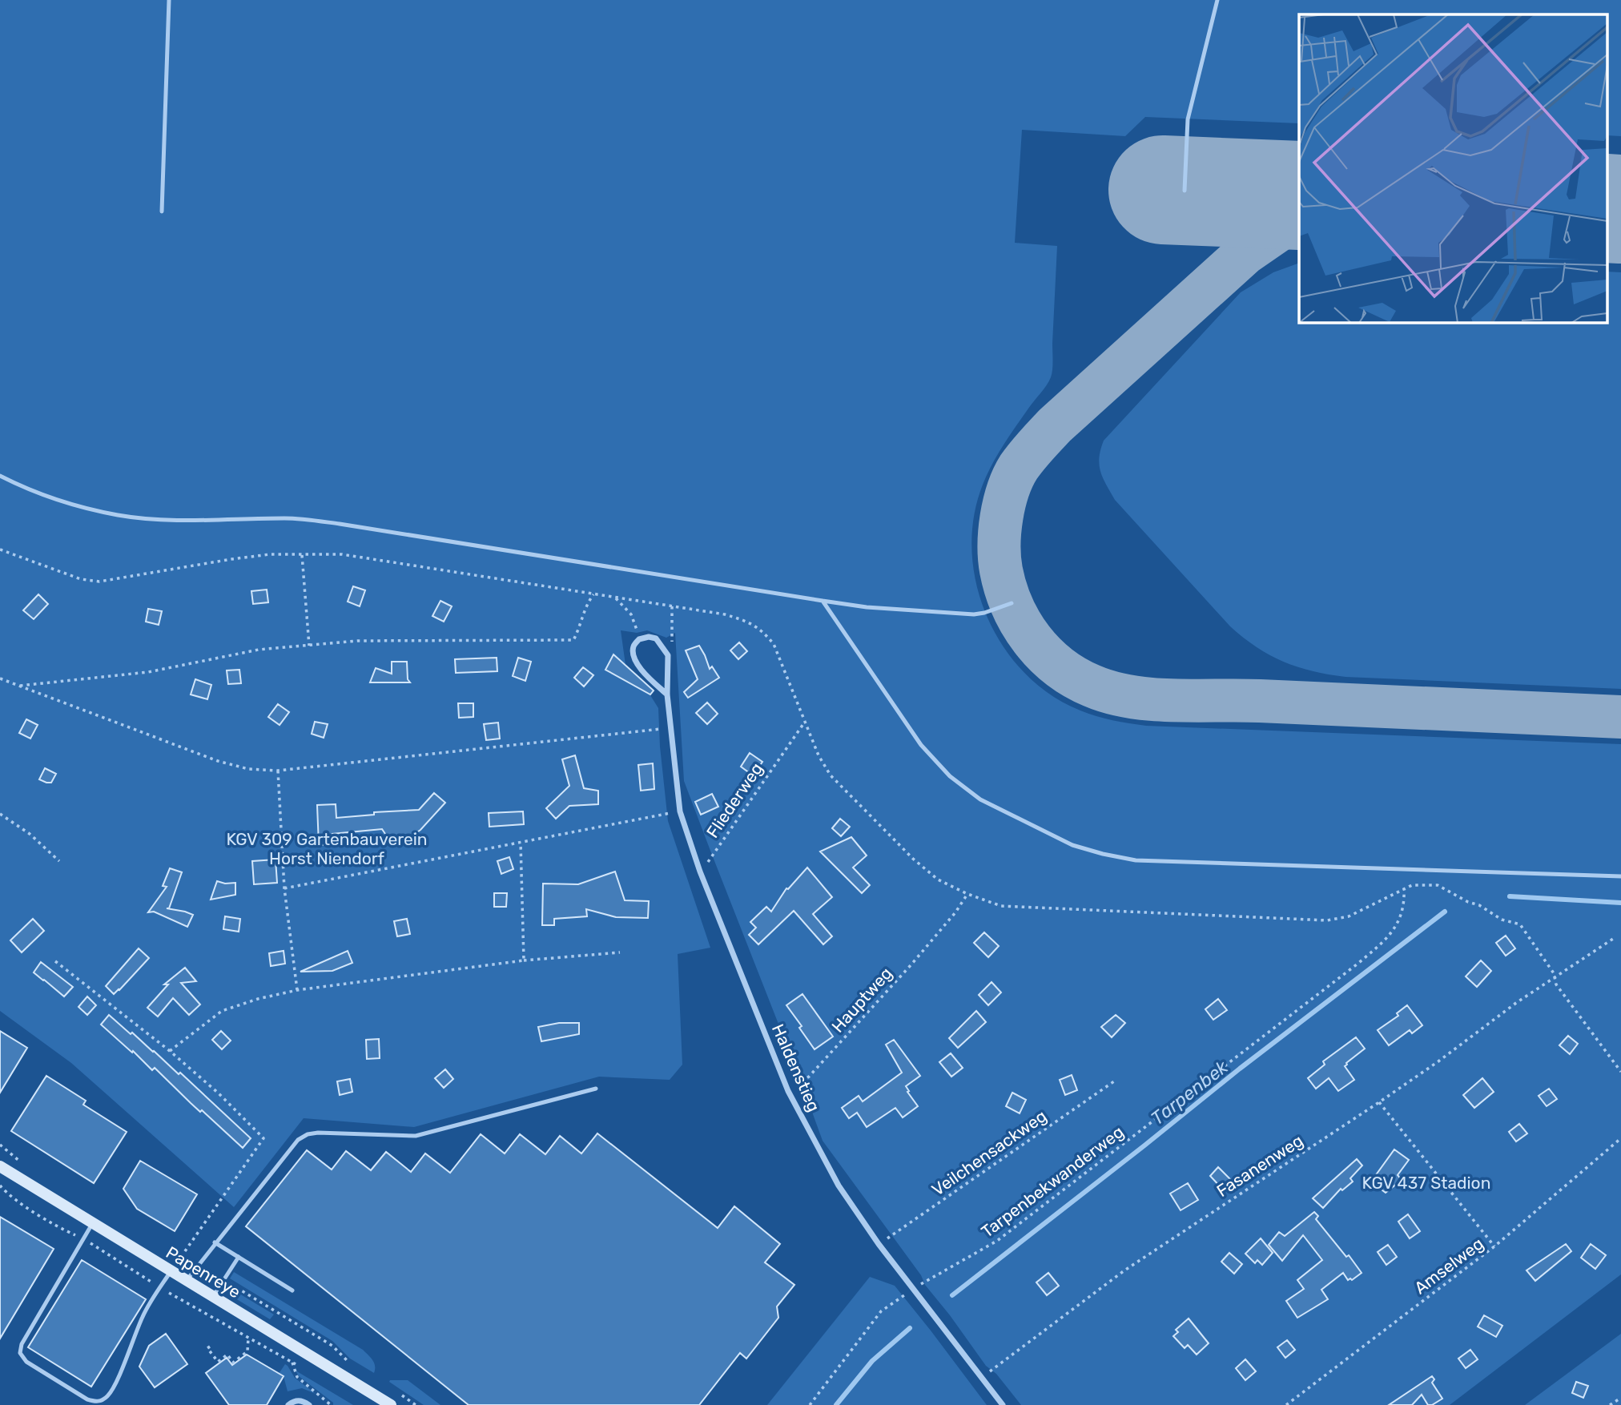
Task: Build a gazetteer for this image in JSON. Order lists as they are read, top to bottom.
{
  "streets": {
    "main road": ["Papenreye"],
    "street": ["Haldenstieg"],
    "path": [
      "Fliederweg",
      "Hauptweg",
      "Veilchensackweg",
      "Fasanenweg",
      "Tarpenbekwanderweg",
      "Amselweg"
    ]
  },
  "crossings": [
    ["Fliederweg", "Haldenstieg"],
    ["Hauptweg", "Haldenstieg"],
    ["Haldenstieg", "Veilchensackweg"],
    ["Haldenstieg", "Fasanenweg"],
    ["Haldenstieg", "Tarpenbekwanderweg"]
  ],
  "water": ["Tarpenbek"],
  "parks": ["KGV 309 Gartenbauverein Horst Niendorf", "KGV 437 Stadion"]
}
